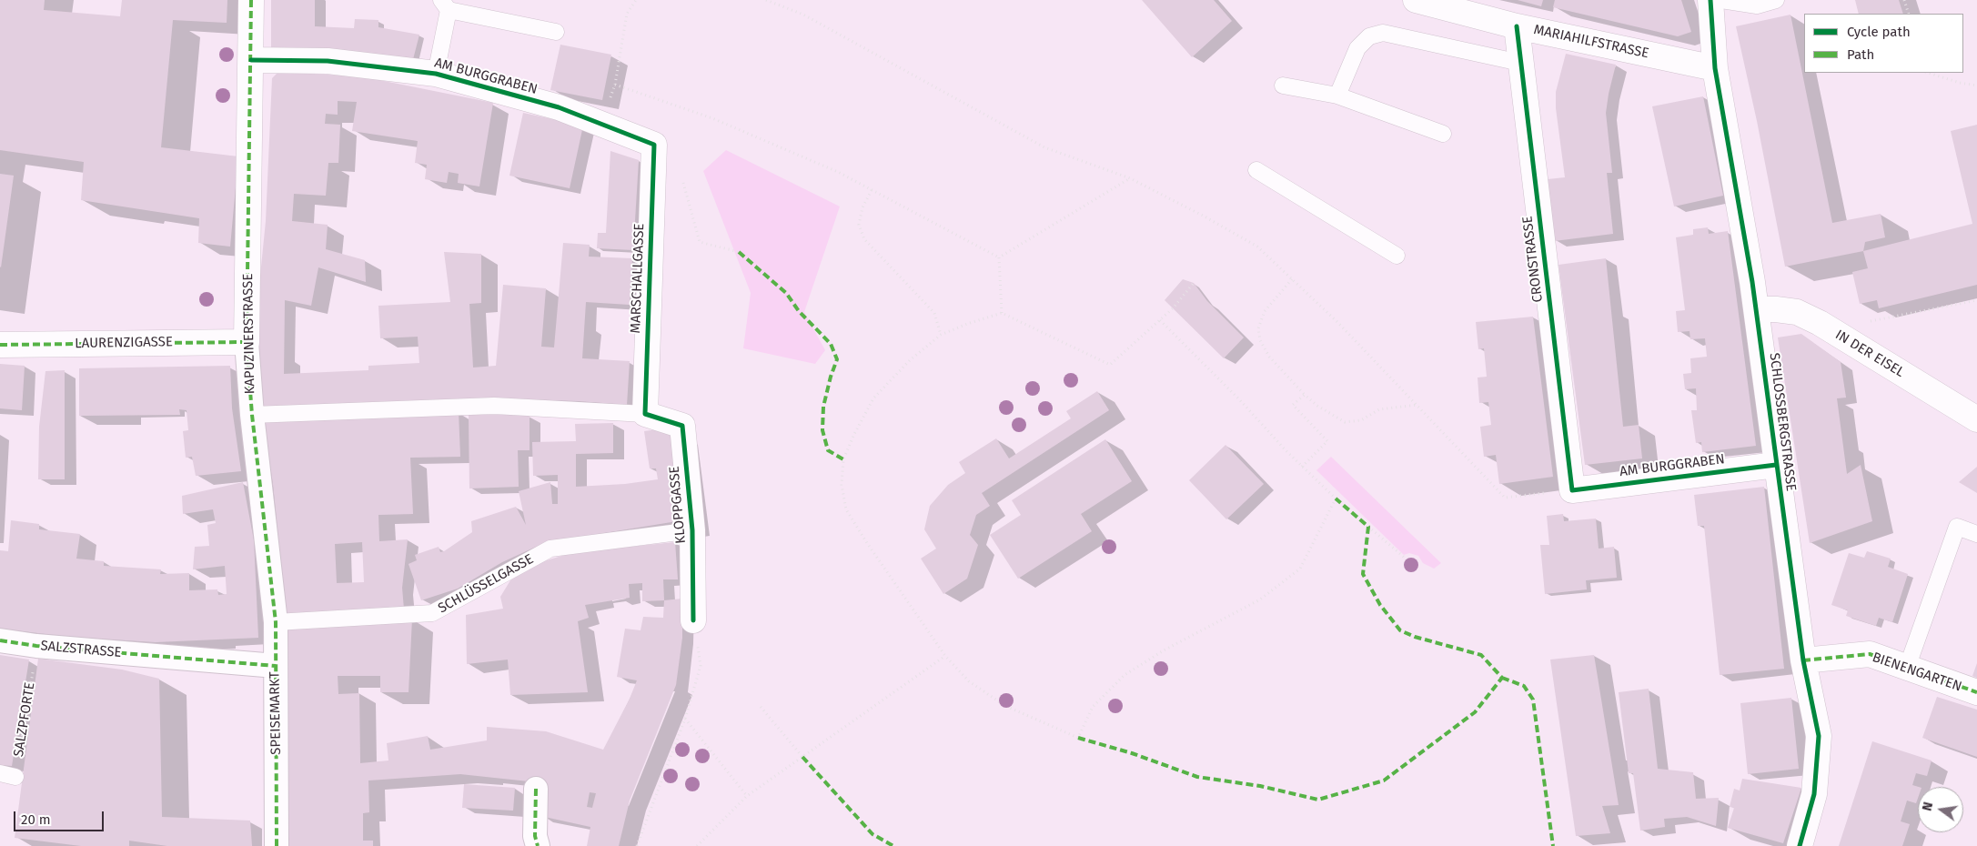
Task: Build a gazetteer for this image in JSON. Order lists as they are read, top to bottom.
{
  "streets": {
    "street": [
      "MARIAHILFSTRASSE",
      "AM BURGGRABEN",
      "CRONSTRASSE",
      "MARSCHALLGASSE",
      "KAPUZINERSTRASSE",
      "LAURENZIGASSE",
      "IN DER EISEL",
      "SCHLOSSBERGSTRASSE",
      "KLOPPGASSE",
      "SALZSTRASSE",
      "BIENENGARTEN",
      "SPEISEMARKT"
    ],
    "lane": ["SCHLÜSSELGASSE"],
    "path": ["SALZPFORTE"]
  },
  "crossings": [
    ["MARIAHILFSTRASSE", "CRONSTRASSE"],
    ["MARIAHILFSTRASSE", "SCHLOSSBERGSTRASSE"],
    ["AM BURGGRABEN", "CRONSTRASSE"],
    ["AM BURGGRABEN", "MARSCHALLGASSE"],
    ["AM BURGGRABEN", "KAPUZINERSTRASSE"],
    ["AM BURGGRABEN", "SCHLOSSBERGSTRASSE"],
    ["MARSCHALLGASSE", "KLOPPGASSE"],
    ["KAPUZINERSTRASSE", "LAURENZIGASSE"],
    ["KAPUZINERSTRASSE", "SCHLÜSSELGASSE"],
    ["KAPUZINERSTRASSE", "SPEISEMARKT"],
    ["IN DER EISEL", "SCHLOSSBERGSTRASSE"],
    ["SCHLOSSBERGSTRASSE", "BIENENGARTEN"],
    ["KLOPPGASSE", "SCHLÜSSELGASSE"],
    ["SALZSTRASSE", "SPEISEMARKT"],
    ["SALZSTRASSE", "SALZPFORTE"]
  ],
  "legend": ["Cycle path", "Path"],
  "scale_bar": "20 m",
  "north": "left"
}
